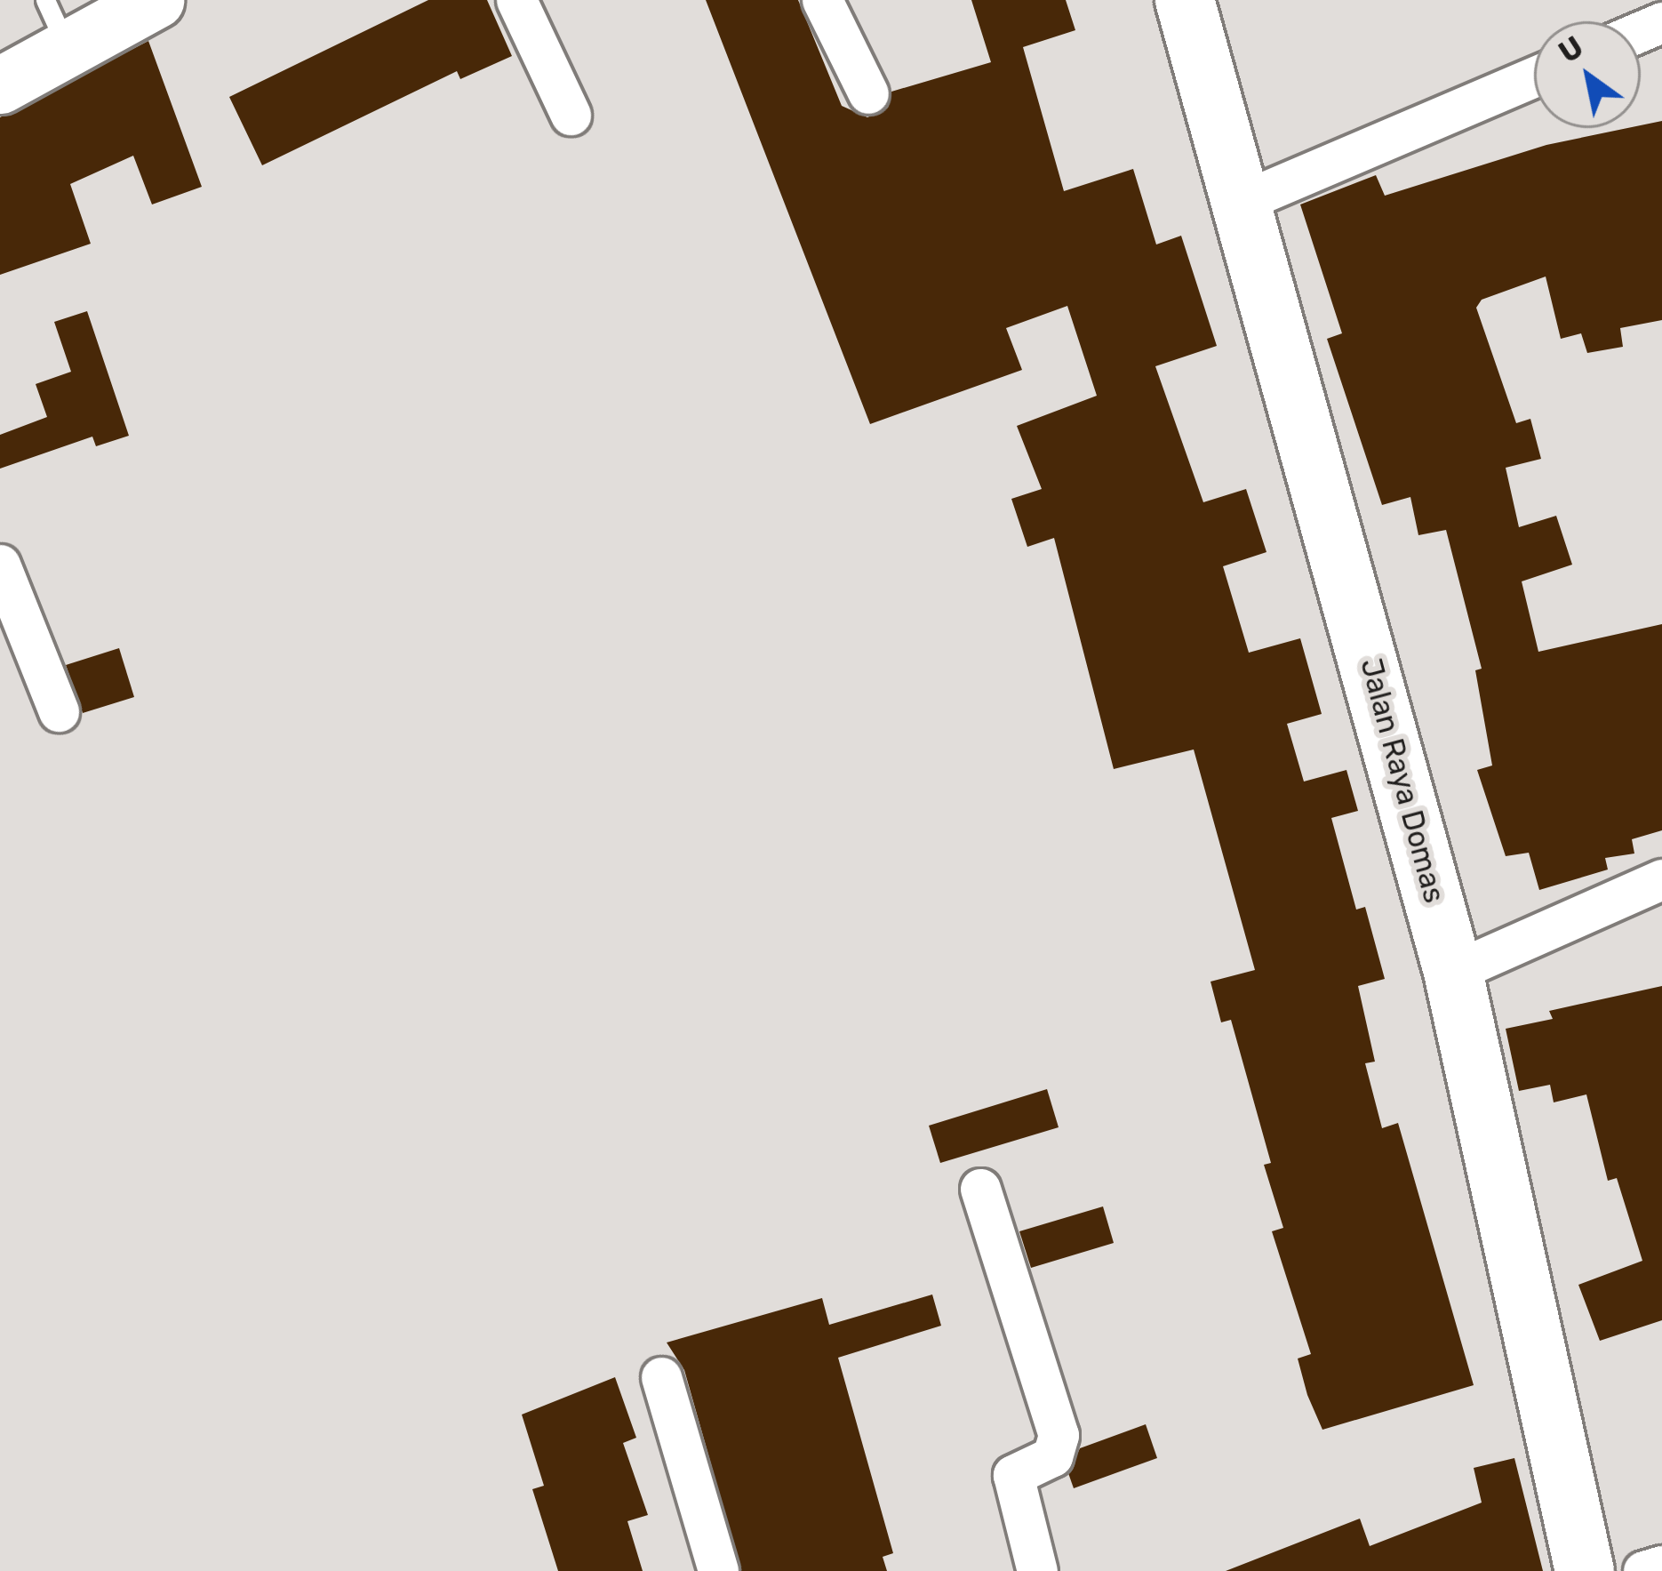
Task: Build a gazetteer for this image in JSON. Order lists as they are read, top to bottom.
{
  "streets": {
    "highway": ["Jalan Raya Domas"]
  },
  "north": "top left"
}
